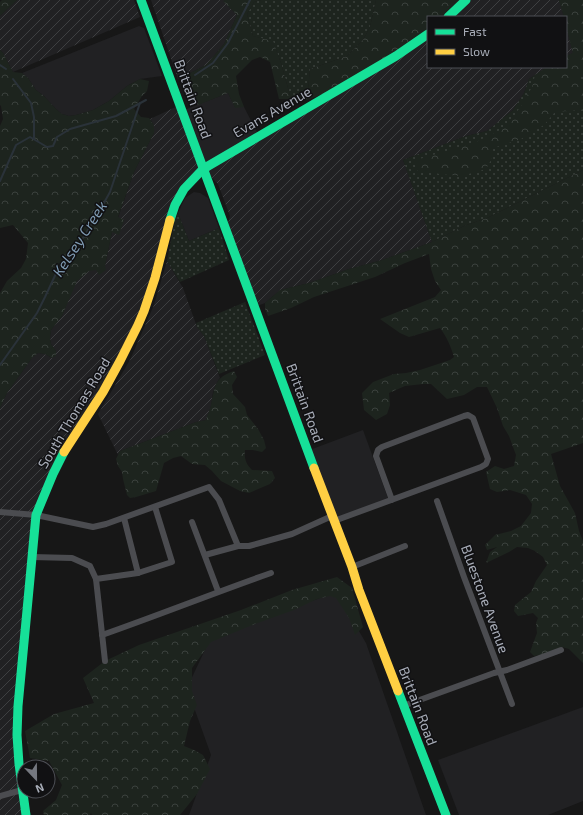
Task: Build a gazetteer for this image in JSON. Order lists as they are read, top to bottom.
{
  "streets": {
    "street": [
      "Brittain Road",
      "Evans Avenue",
      "South Thomas Road",
      "Bluestone Avenue"
    ]
  },
  "crossings": [
    ["Brittain Road", "Evans Avenue"],
    ["Evans Avenue", "South Thomas Road"]
  ],
  "water": ["Kelsey Creek"],
  "legend": ["Fast", "Slow"],
  "north": "bottom"
}
